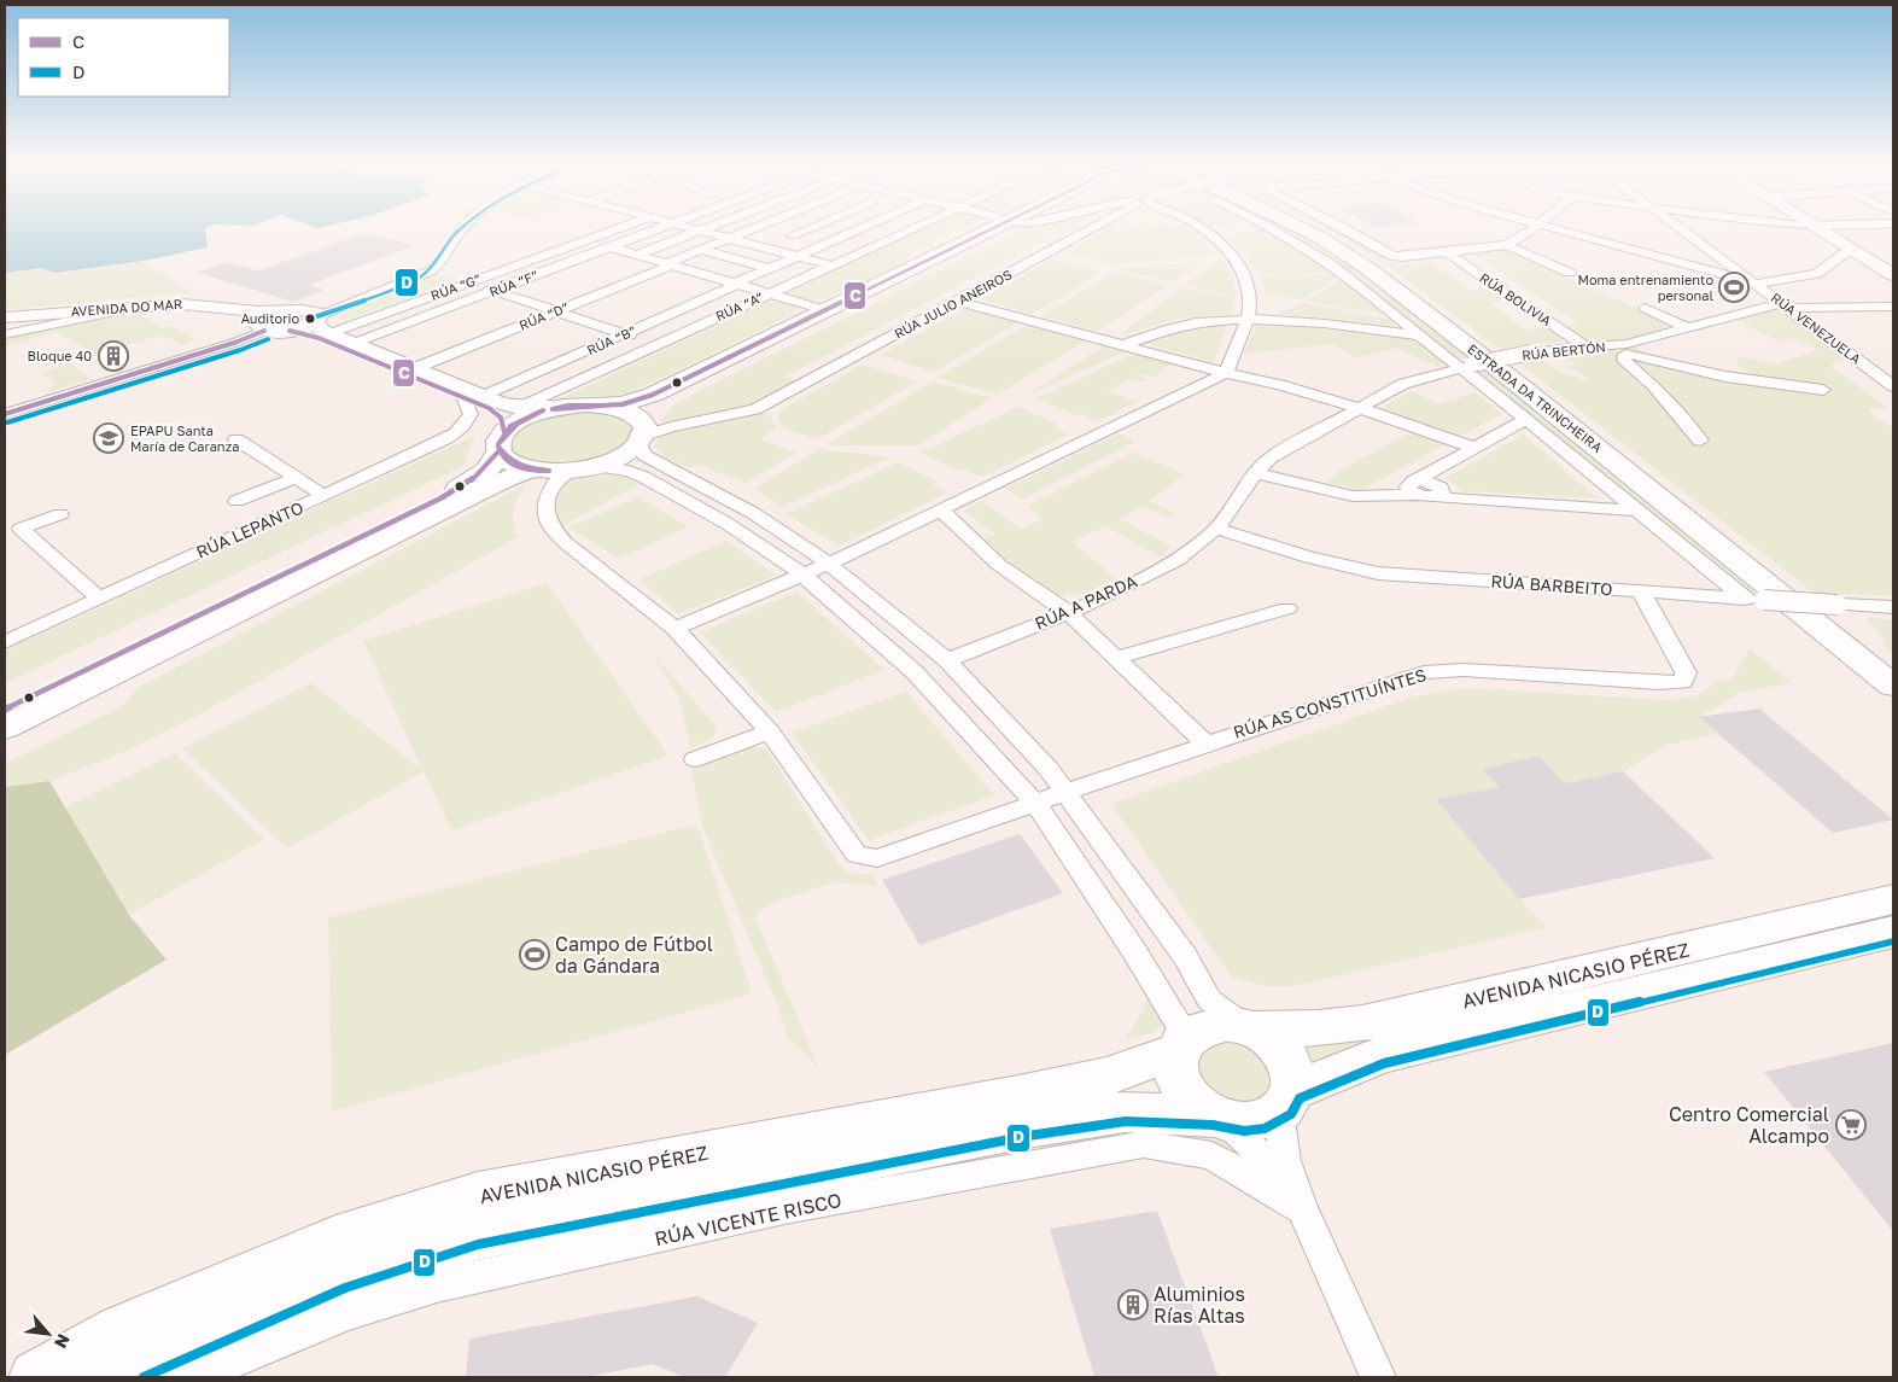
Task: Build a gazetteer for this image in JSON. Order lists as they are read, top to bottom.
{
  "streets": {
    "highway": ["ESTRADA DA TRINCHEIRA", "AVENIDA NICASIO PÉREZ"],
    "street": [
      "RÚA “F”",
      "RÚA “G”",
      "RÚA BOLIVIA",
      "RÚA JULIO ANEIROS",
      "RÚA “A”",
      "AVENIDA DO MAR",
      "RÚA “D”",
      "RÚA VENEZUELA",
      "RÚA “B”",
      "RÚA BERTÓN",
      "RÚA LEPANTO",
      "RÚA BARBEITO",
      "RÚA A PARDA",
      "RÚA AS CONSTITUÍNTES",
      "RÚA VICENTE RISCO"
    ]
  },
  "crossings": [
    ["RÚA BOLIVIA", "RÚA BERTÓN"],
    ["RÚA VENEZUELA", "RÚA BERTÓN"],
    ["RÚA “B”", "RÚA LEPANTO"],
    ["RÚA BERTÓN", "RÚA BARBEITO"],
    ["RÚA BERTÓN", "RÚA A PARDA"],
    ["RÚA BARBEITO", "RÚA A PARDA"],
    ["RÚA BARBEITO", "RÚA AS CONSTITUÍNTES"]
  ],
  "places": {
    "sports": ["Moma entrenamiento personal", "Campo de Fútbol da Gándara"],
    "other": ["Auditorio"],
    "building": ["Bloque 40", "Aluminios Rías Altas"],
    "school or university": ["EPAPU Santa María de Caranza"],
    "supermarket": ["Centro Comercial Alcampo"]
  },
  "lines": ["transit line C", "transit line D"],
  "legend": ["C", "D"],
  "north": "bottom right"
}
